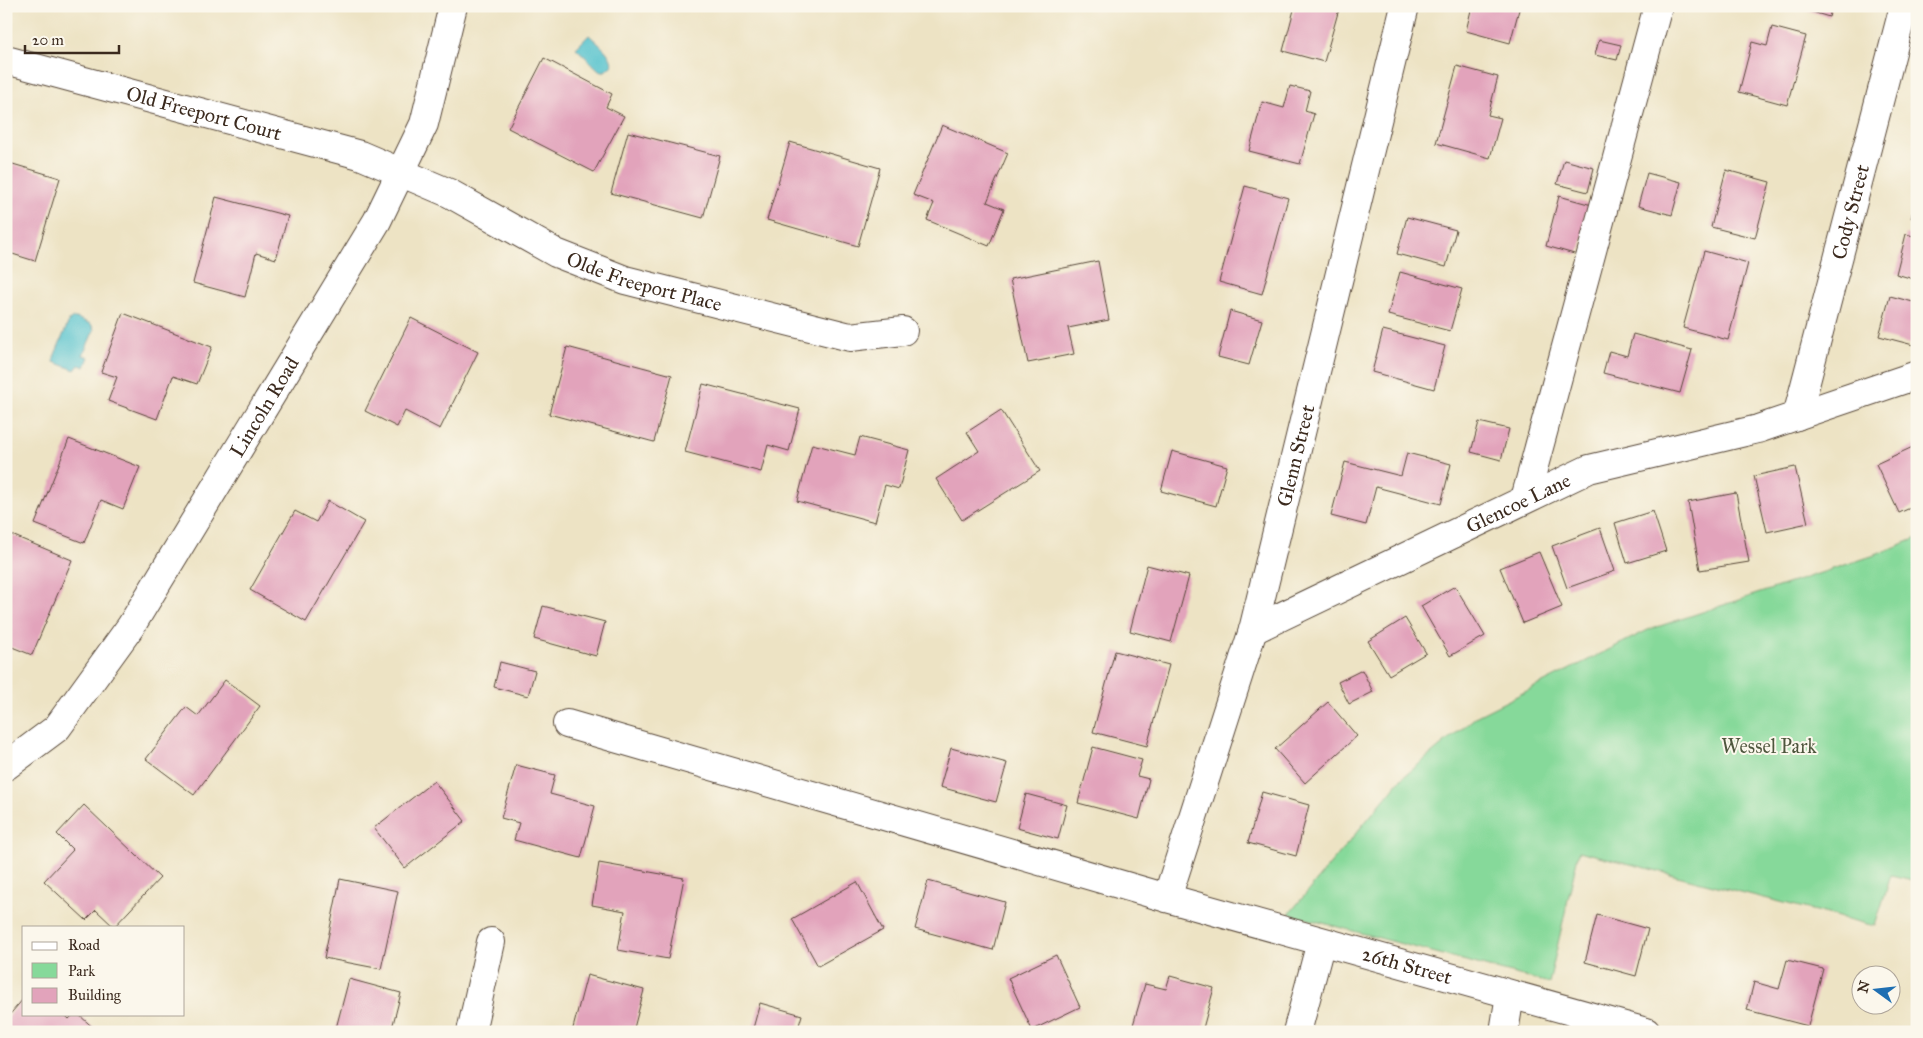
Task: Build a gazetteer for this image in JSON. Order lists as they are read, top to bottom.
{
  "streets": {
    "street": [
      "Old Freeport Court",
      "Cody Street",
      "Olde Freeport Place",
      "Lincoln Road",
      "Glenn Street",
      "Glencoe Lane",
      "26th Street"
    ]
  },
  "crossings": [
    ["Old Freeport Court", "Olde Freeport Place"],
    ["Old Freeport Court", "Lincoln Road"],
    ["Cody Street", "Glencoe Lane"],
    ["Olde Freeport Place", "Lincoln Road"],
    ["Glenn Street", "Glencoe Lane"],
    ["Glenn Street", "26th Street"]
  ],
  "parks": ["Wessel Park"],
  "legend": ["Road", "Park", "Building"],
  "scale_bar": "20 m",
  "north": "left"
}
